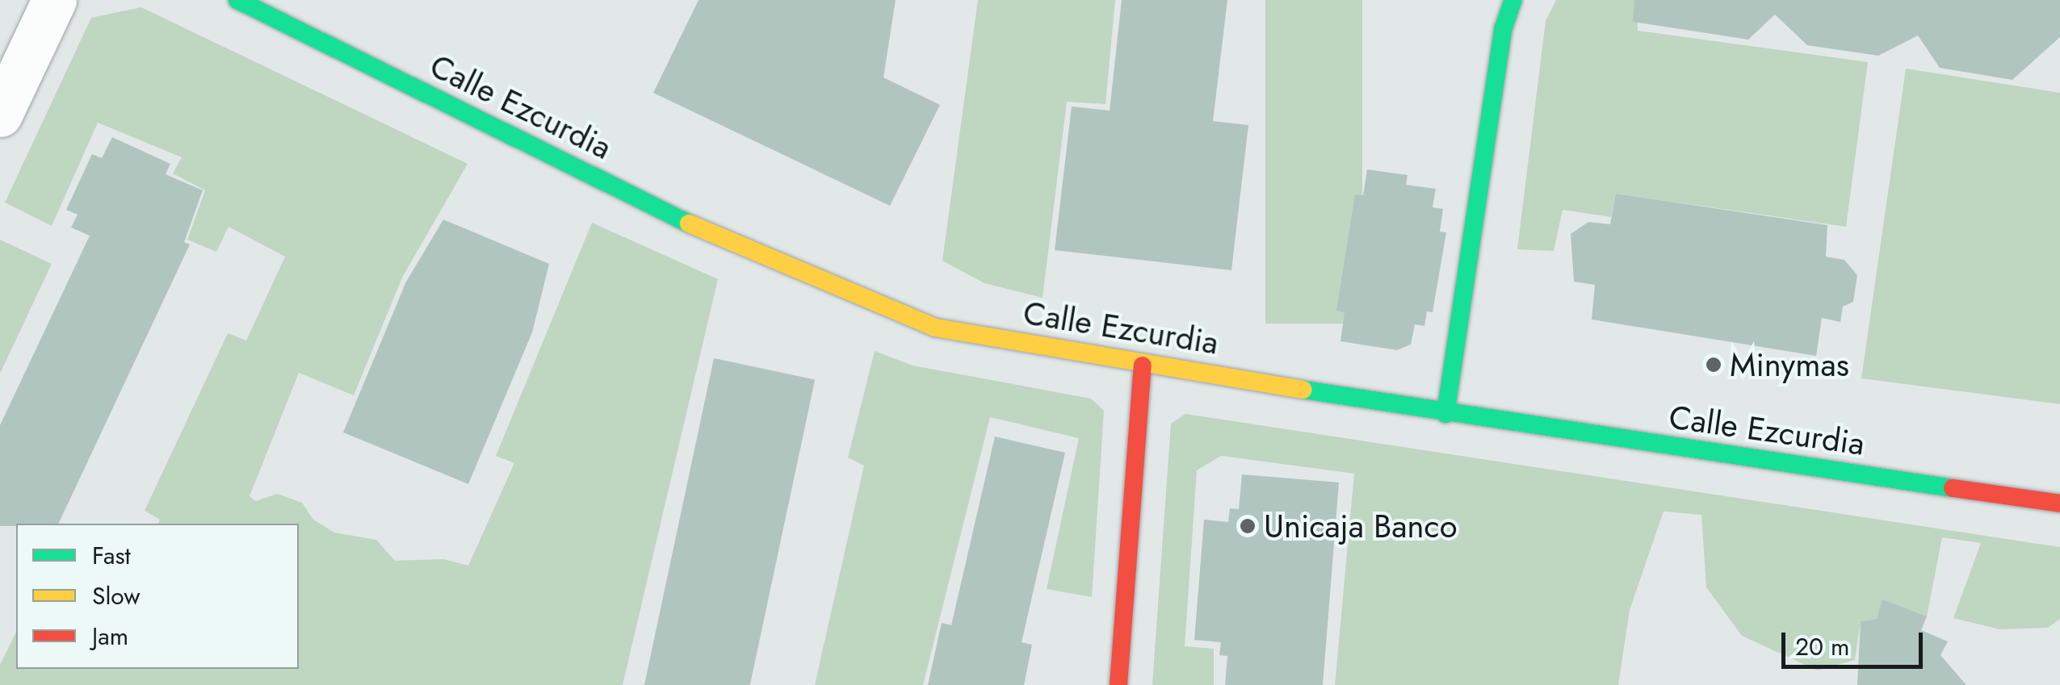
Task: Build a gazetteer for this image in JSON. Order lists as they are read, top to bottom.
{
  "streets": {
    "main road": ["Calle Ezcurdia"]
  },
  "places": ["Minymas", "Unicaja Banco"],
  "legend": ["Fast", "Slow", "Jam"],
  "scale_bar": "20 m"
}
